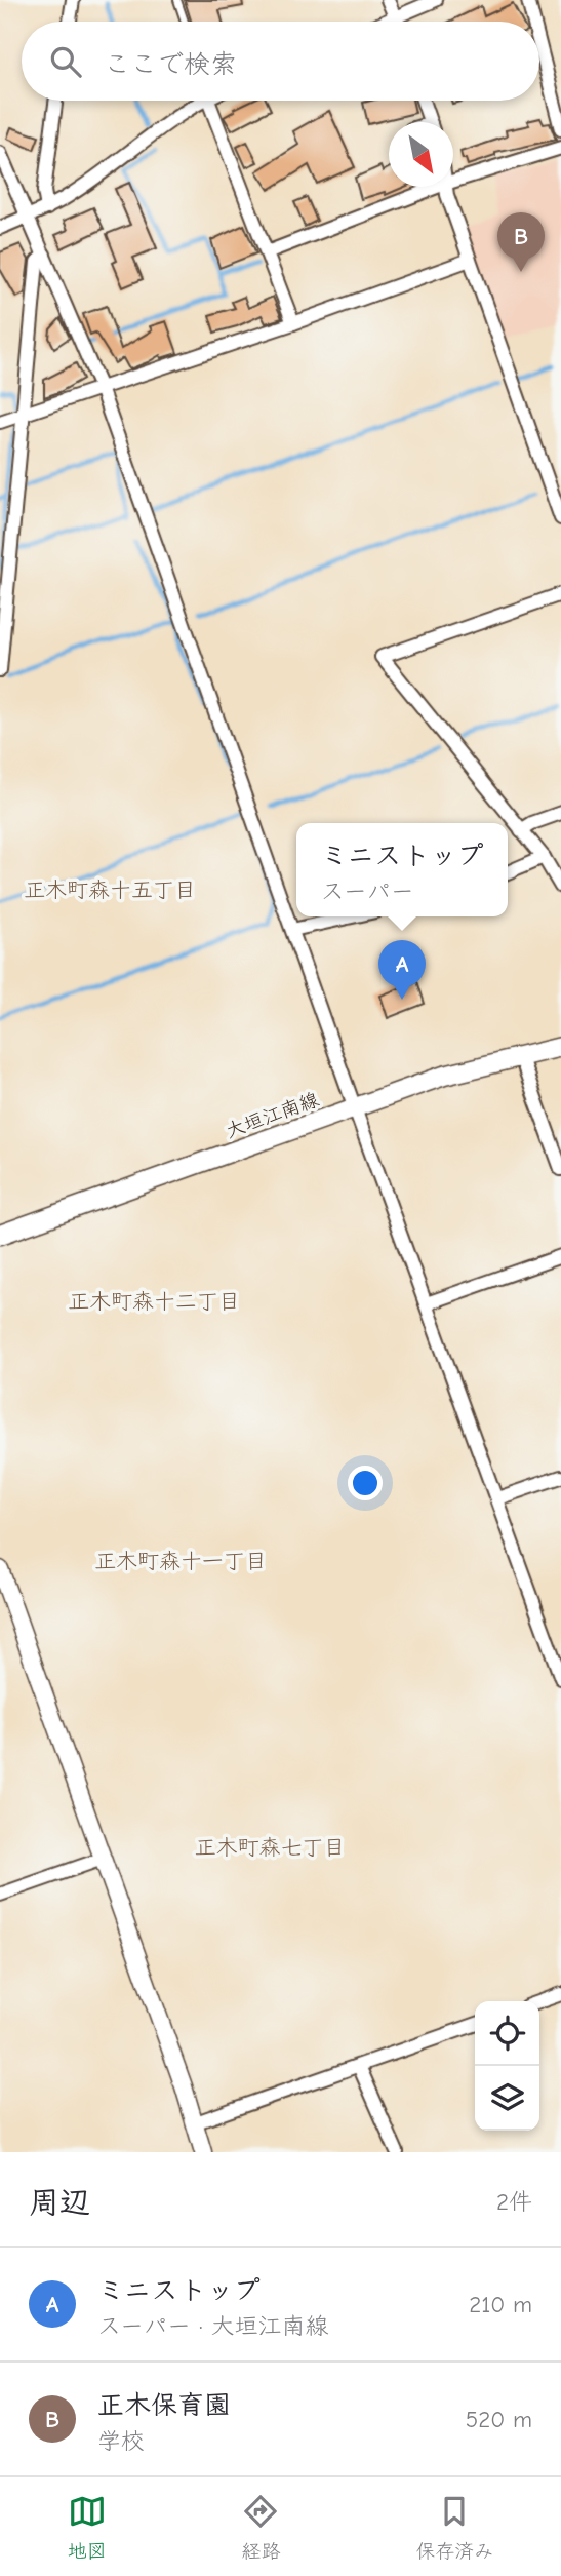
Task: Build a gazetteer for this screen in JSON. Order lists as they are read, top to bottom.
{
  "streets": {
    "main road": ["大垣江南線"]
  },
  "districts": [
    "正木町森十五丁目",
    "正木町森十二丁目",
    "正木町森十一丁目",
    "正木町森七丁目"
  ],
  "north": "bottom right",
  "page": {
    "search": "ここで検索",
    "pins": ["B", "A"],
    "popup": ["ミニストップ", "スーパー"],
    "heading": ["周辺", "2件"],
    "list": [
      {
        "mark": "A",
        "name": "ミニストップ",
        "note": "スーパー · 大垣江南線",
        "value": "210 m"
      },
      {
        "mark": "B",
        "name": "正木保育園",
        "note": "学校",
        "value": "520 m"
      }
    ],
    "nav": ["地図", "経路", "保存済み"]
  }
}
